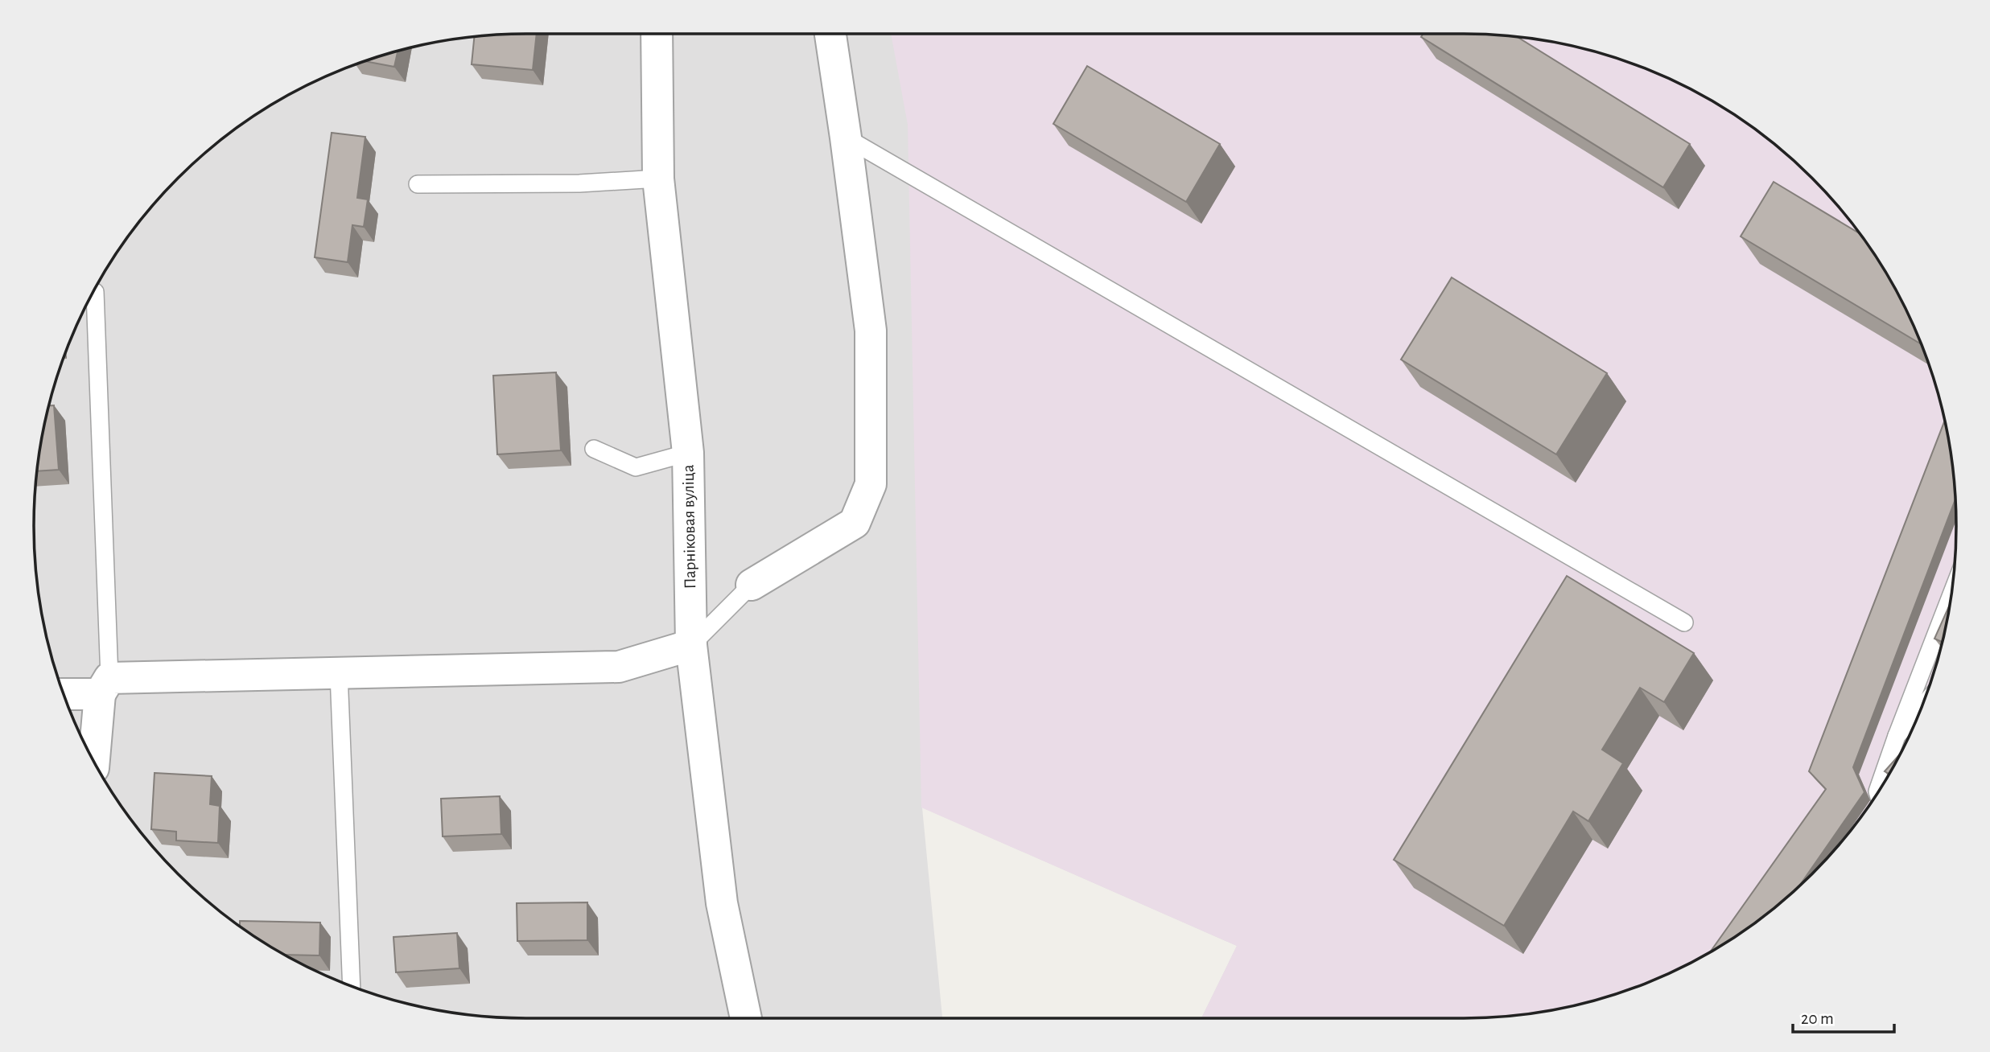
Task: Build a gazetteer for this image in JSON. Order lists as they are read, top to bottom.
{
  "streets": {
    "street": ["Парніковая вуліца"]
  },
  "scale_bar": "20 m"
}
